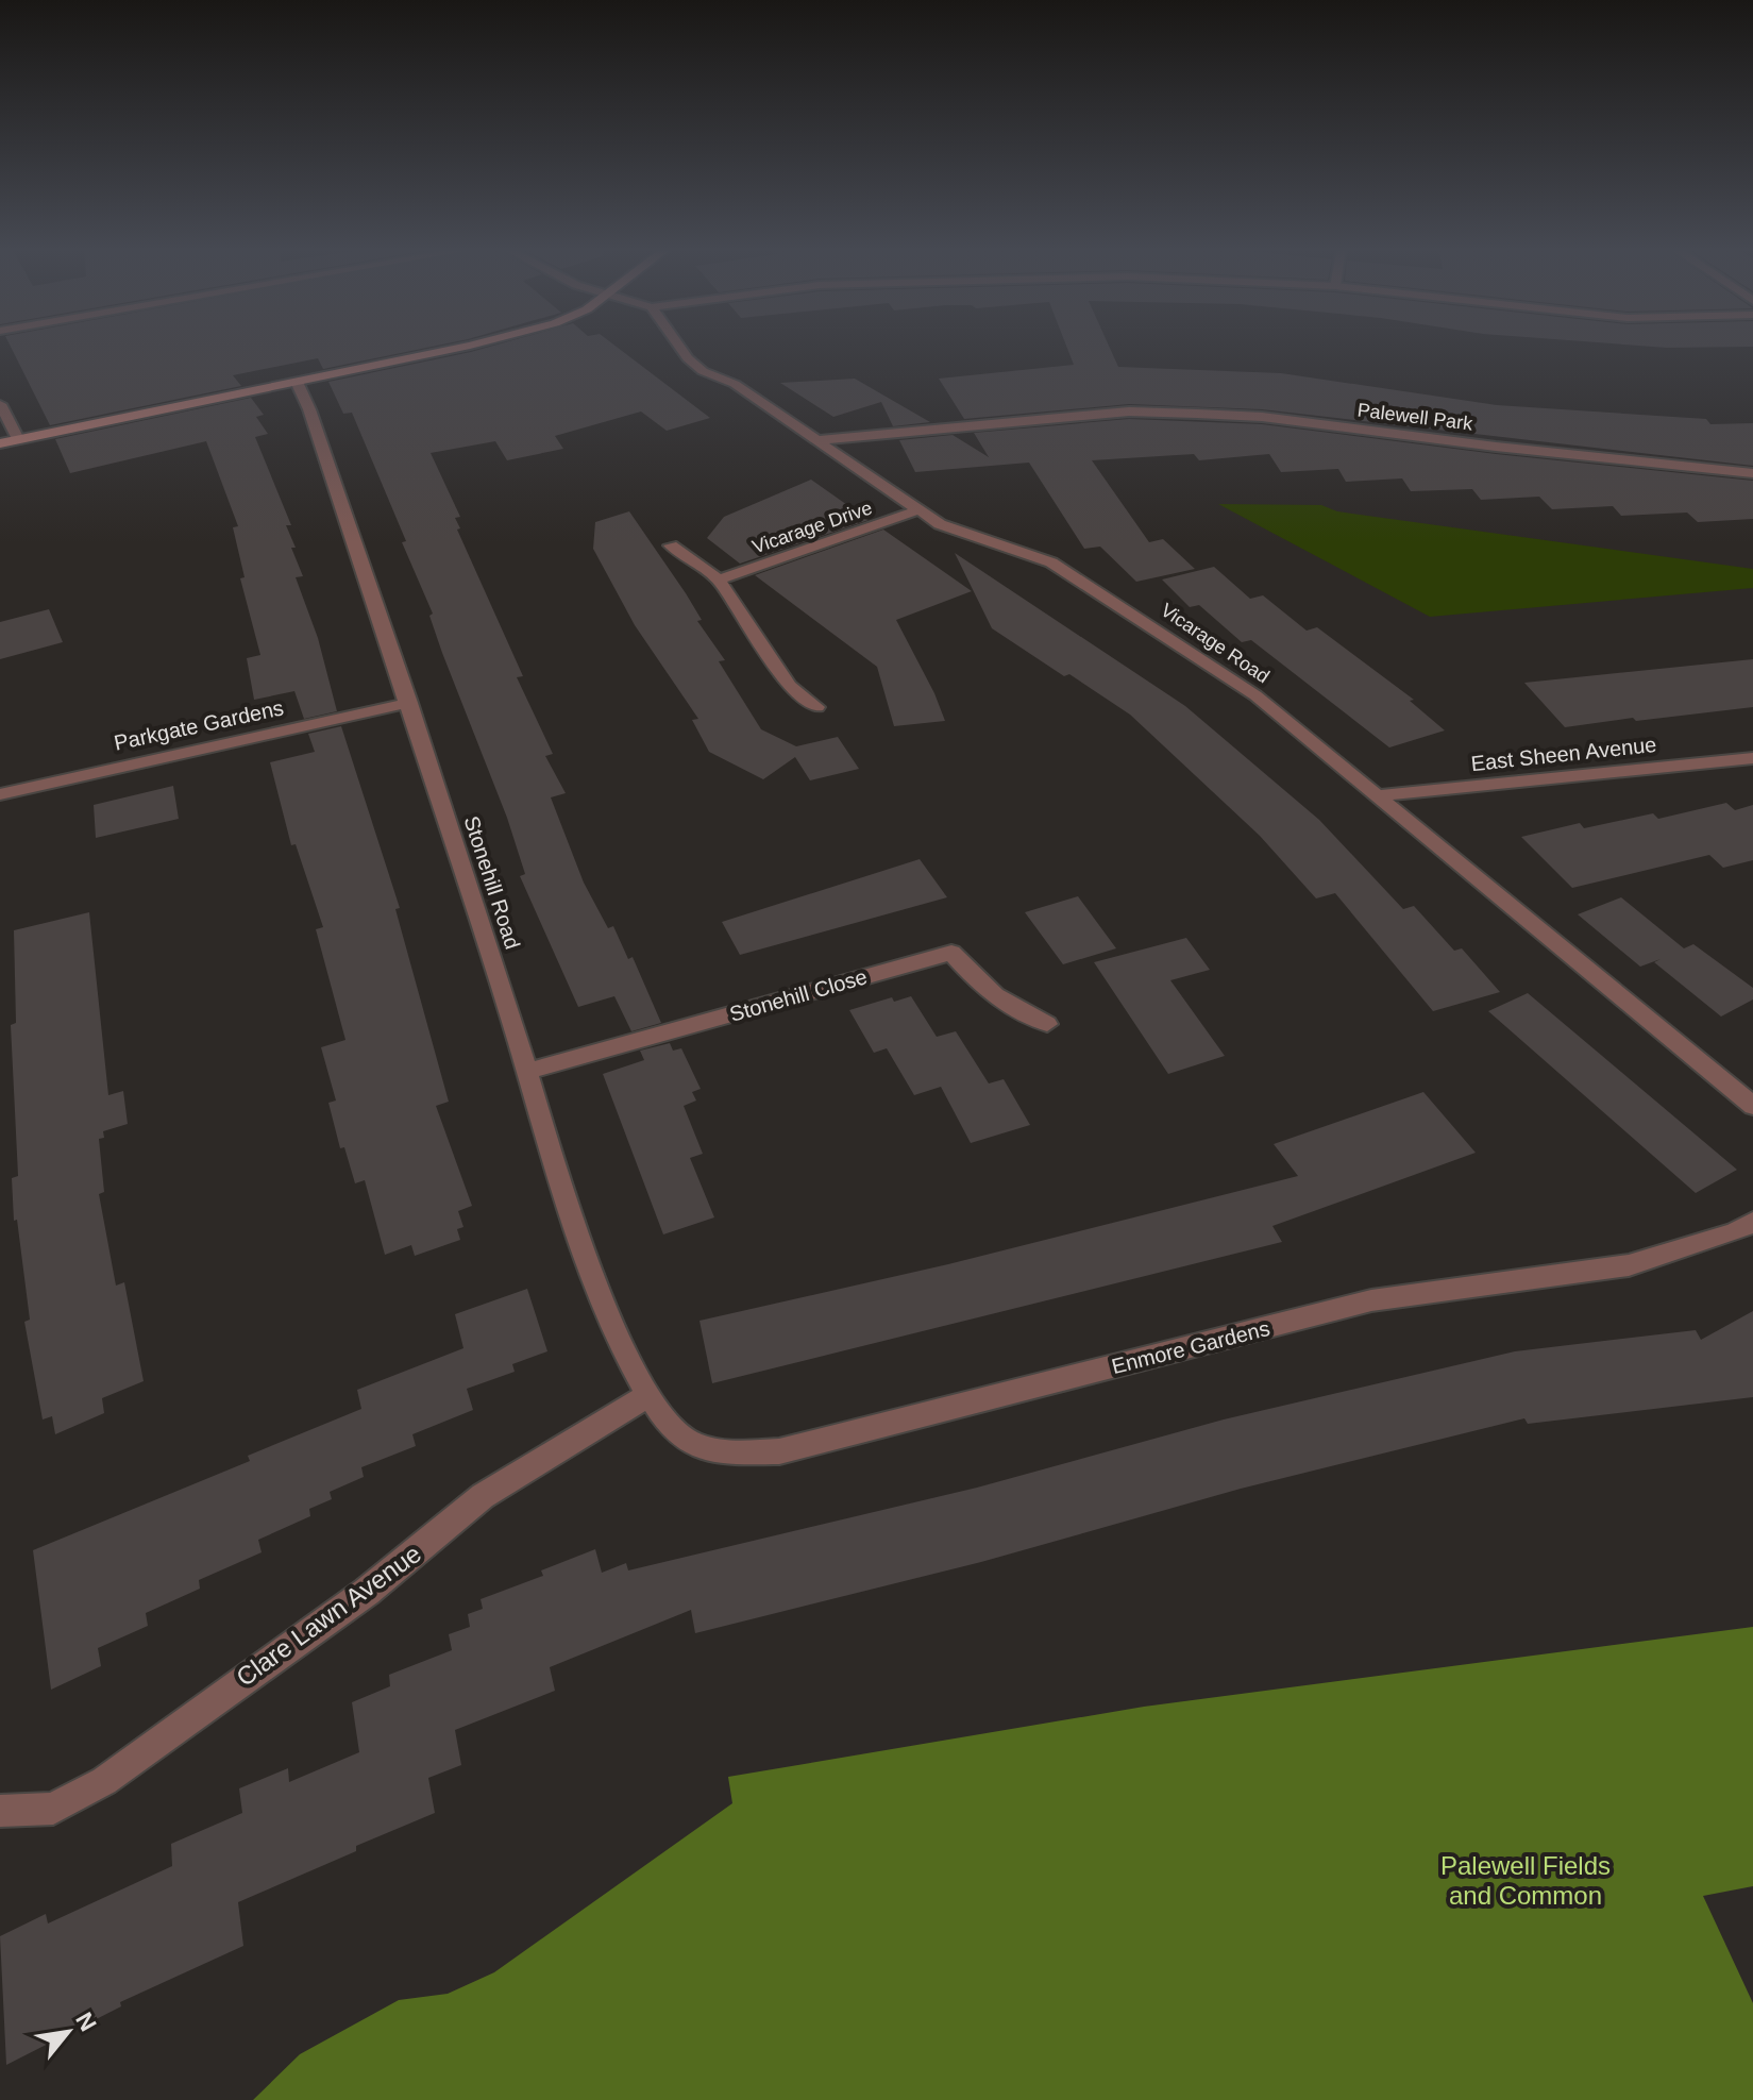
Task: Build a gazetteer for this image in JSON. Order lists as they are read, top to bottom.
{
  "streets": {
    "street": [
      "Palewell Park",
      "Vicarage Drive",
      "Vicarage Road",
      "Parkgate Gardens",
      "East Sheen Avenue",
      "Stonehill Road",
      "Stonehill Close",
      "Enmore Gardens",
      "Clare Lawn Avenue"
    ]
  },
  "crossings": [
    ["Palewell Park", "Vicarage Road"],
    ["Vicarage Drive", "Vicarage Road"],
    ["Vicarage Road", "East Sheen Avenue"],
    ["Parkgate Gardens", "Stonehill Road"],
    ["Stonehill Road", "Stonehill Close"],
    ["Stonehill Road", "Enmore Gardens"],
    ["Stonehill Road", "Clare Lawn Avenue"],
    ["Enmore Gardens", "Clare Lawn Avenue"]
  ],
  "parks": ["Palewell Fields and Common"],
  "north": "top right"
}
